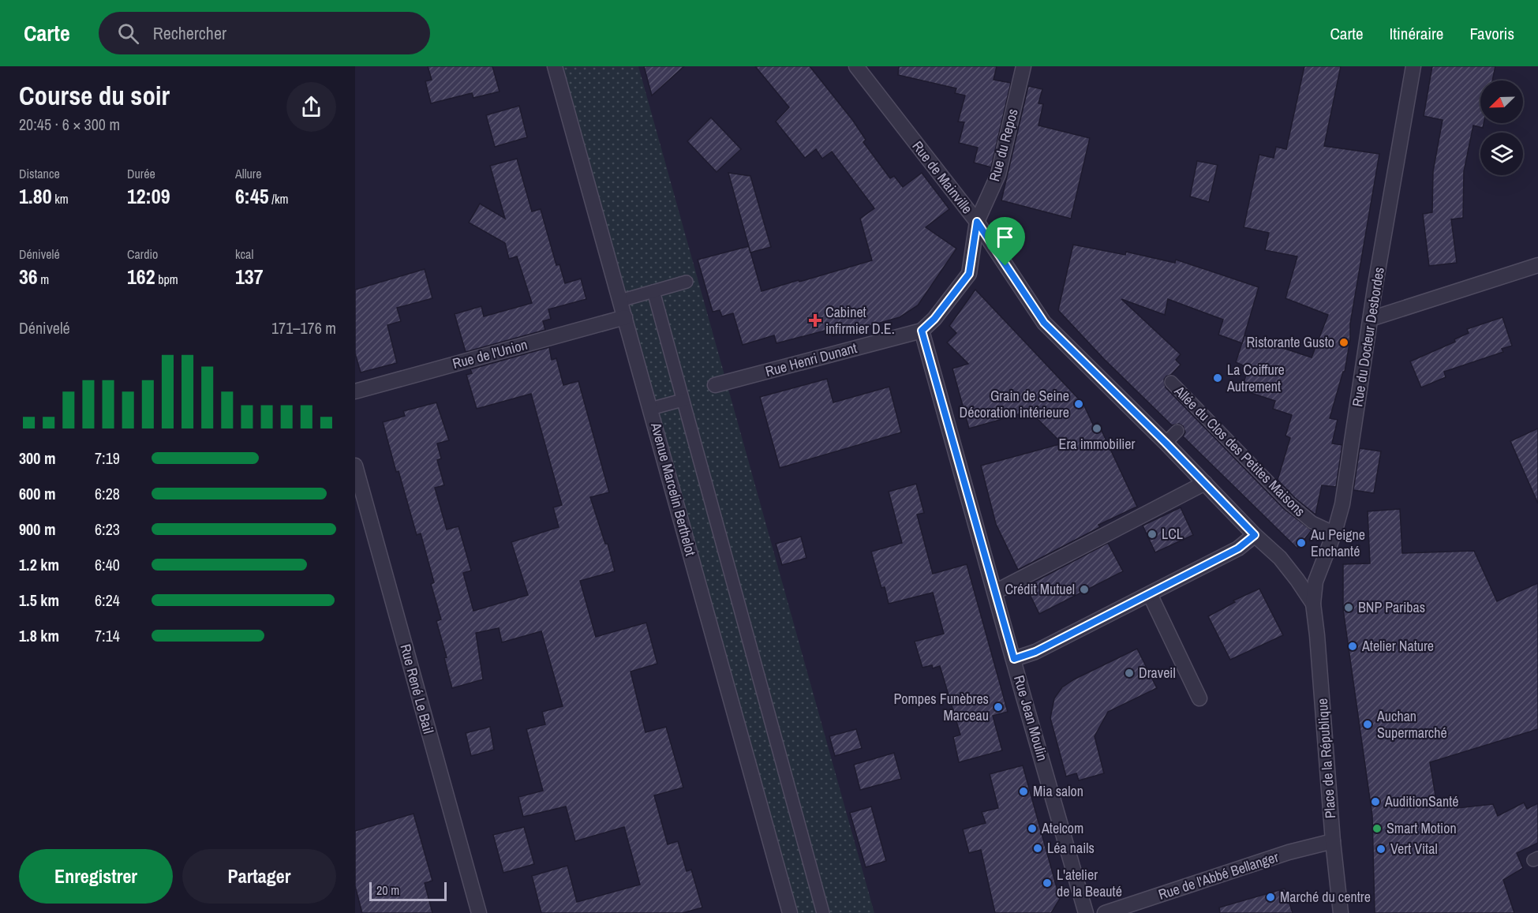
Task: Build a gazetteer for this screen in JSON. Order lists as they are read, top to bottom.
{
  "streets": {
    "street": [
      "Rue du Repos",
      "Rue de Mainville",
      "Rue du Docteur Desbordes",
      "Rue de l'Union",
      "Rue Henri Dunant",
      "Avenue Marcelin Berthelot",
      "Rue René Le Bail",
      "Rue Jean Moulin",
      "Place de la République",
      "Rue de l'Abbé Bellanger"
    ],
    "lane": ["Allée du Clos des Petites Maisons"]
  },
  "crossings": [
    ["Rue du Repos", "Rue de Mainville"],
    ["Rue de Mainville", "Rue du Docteur Desbordes"],
    ["Rue de Mainville", "Place de la République"],
    ["Rue du Docteur Desbordes", "Allée du Clos des Petites Maisons"],
    ["Rue du Docteur Desbordes", "Place de la République"],
    ["Rue de l'Union", "Avenue Marcelin Berthelot"],
    ["Rue Henri Dunant", "Rue Jean Moulin"],
    ["Place de la République", "Rue de l'Abbé Bellanger"]
  ],
  "places": {
    "health": ["Cabinet infirmier D.E."],
    "other": [
      "Ristorante Gusto",
      "La Coiffure Autrement",
      "Grain de Seine Décoration intérieure",
      "Era immobilier",
      "LCL",
      "Au Peigne Enchanté",
      "Crédit Mutuel",
      "BNP Paribas",
      "Atelier Nature",
      "Draveil",
      "Pompes Funèbres Marceau",
      "Auchan Supermarché",
      "Mia salon",
      "AuditionSanté",
      "Atelcom",
      "Smart Motion",
      "Léa nails",
      "Vert Vital",
      "L'atelier de la Beauté",
      "Marché du centre"
    ]
  },
  "scale_bar": "20 m",
  "north": "bottom left",
  "page": {
    "header": "Carte",
    "search": "Rechercher",
    "nav": ["Carte", "Itinéraire", "Favoris"],
    "heading": ["Course du soir", "20:45 · 6 × 300 m"],
    "stats": [
      ["Distance", "1.80 km"],
      ["Durée", "12:09"],
      ["Allure", "6:45 /km"],
      ["Dénivelé", "36 m"],
      ["Cardio", "162 bpm"],
      ["kcal", "137"]
    ],
    "chart": ["Dénivelé", "171–176 m"],
    "list": [
      {
        "name": "300 m",
        "note": "7:19"
      },
      {
        "name": "600 m",
        "note": "6:28"
      },
      {
        "name": "900 m",
        "note": "6:23"
      },
      {
        "name": "1.2 km",
        "note": "6:40"
      },
      {
        "name": "1.5 km",
        "note": "6:24"
      },
      {
        "name": "1.8 km",
        "note": "7:14"
      }
    ],
    "buttons": ["Enregistrer", "Partager"],
    "scale": "20 m"
  }
}
